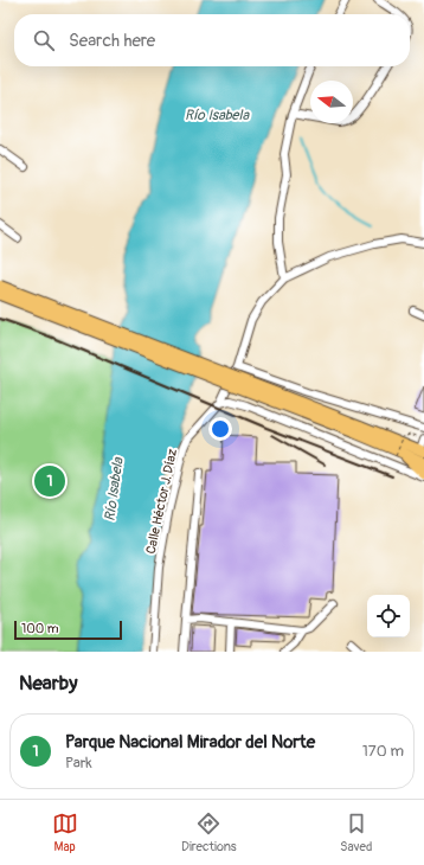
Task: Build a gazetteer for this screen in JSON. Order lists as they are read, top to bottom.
{
  "streets": {
    "street": ["Calle Héctor J. Díaz"]
  },
  "water": ["Río Isabela"],
  "scale_bar": "100 m",
  "north": "left",
  "page": {
    "search": "Search here",
    "pins": "1",
    "scale": "100 m",
    "heading": "Nearby",
    "list": [
      {
        "mark": "1",
        "name": "Parque Nacional Mirador del Norte",
        "note": "Park",
        "value": "170 m"
      }
    ],
    "nav": ["Map", "Directions", "Saved"]
  }
}
